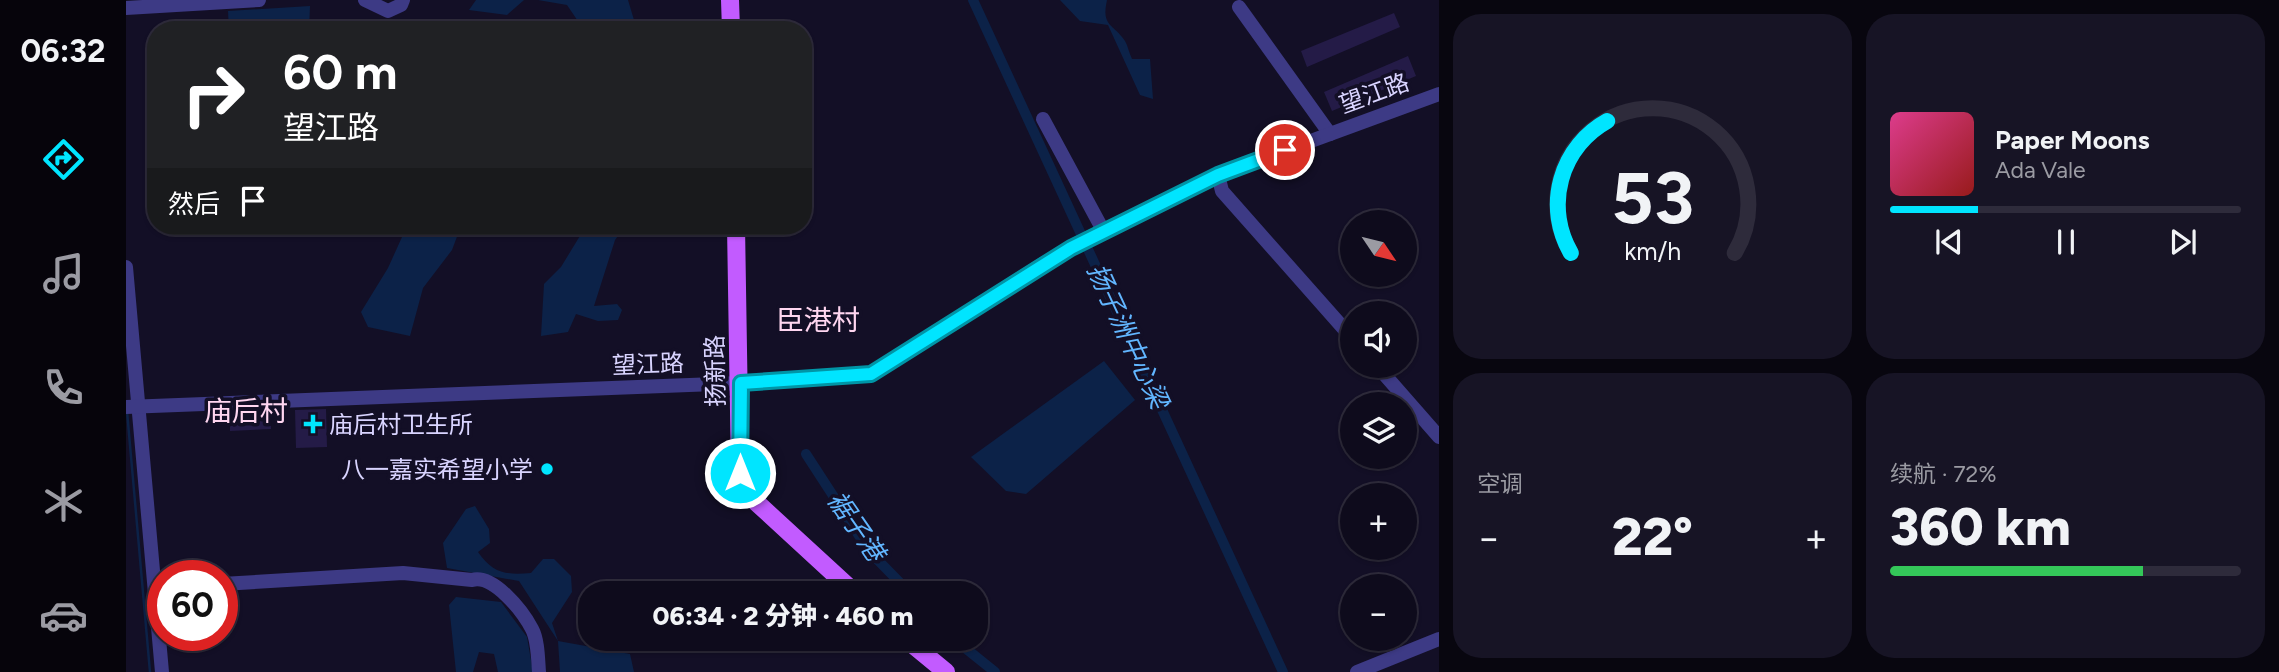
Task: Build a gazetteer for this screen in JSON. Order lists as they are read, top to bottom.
{
  "streets": {
    "main road": ["扬新路"],
    "street": ["望江路"]
  },
  "crossings": [
    ["望江路", "扬新路"]
  ],
  "districts": ["臣港村", "庙后村"],
  "water": ["扬子洲中心梁", "裾子港"],
  "places": {
    "health": ["庙后村卫生所"],
    "other": ["八一嘉实希望小学"]
  },
  "north": "bottom right",
  "page": {
    "tabs": "06:32",
    "turn": ["60 m", "望江路"],
    "song": ["Paper Moons", "Ada Vale"],
    "then": "然后",
    "map_buttons": ["+", "−"],
    "tile": [
      "空调",
      ["续航 · 72%", "360 km"]
    ],
    "heat": ["−", "22°", "+"],
    "limit": "60",
    "trip": "06:34 · 2 分钟 · 460 m",
    "gauge": ["53", "km/h"]
  }
}
